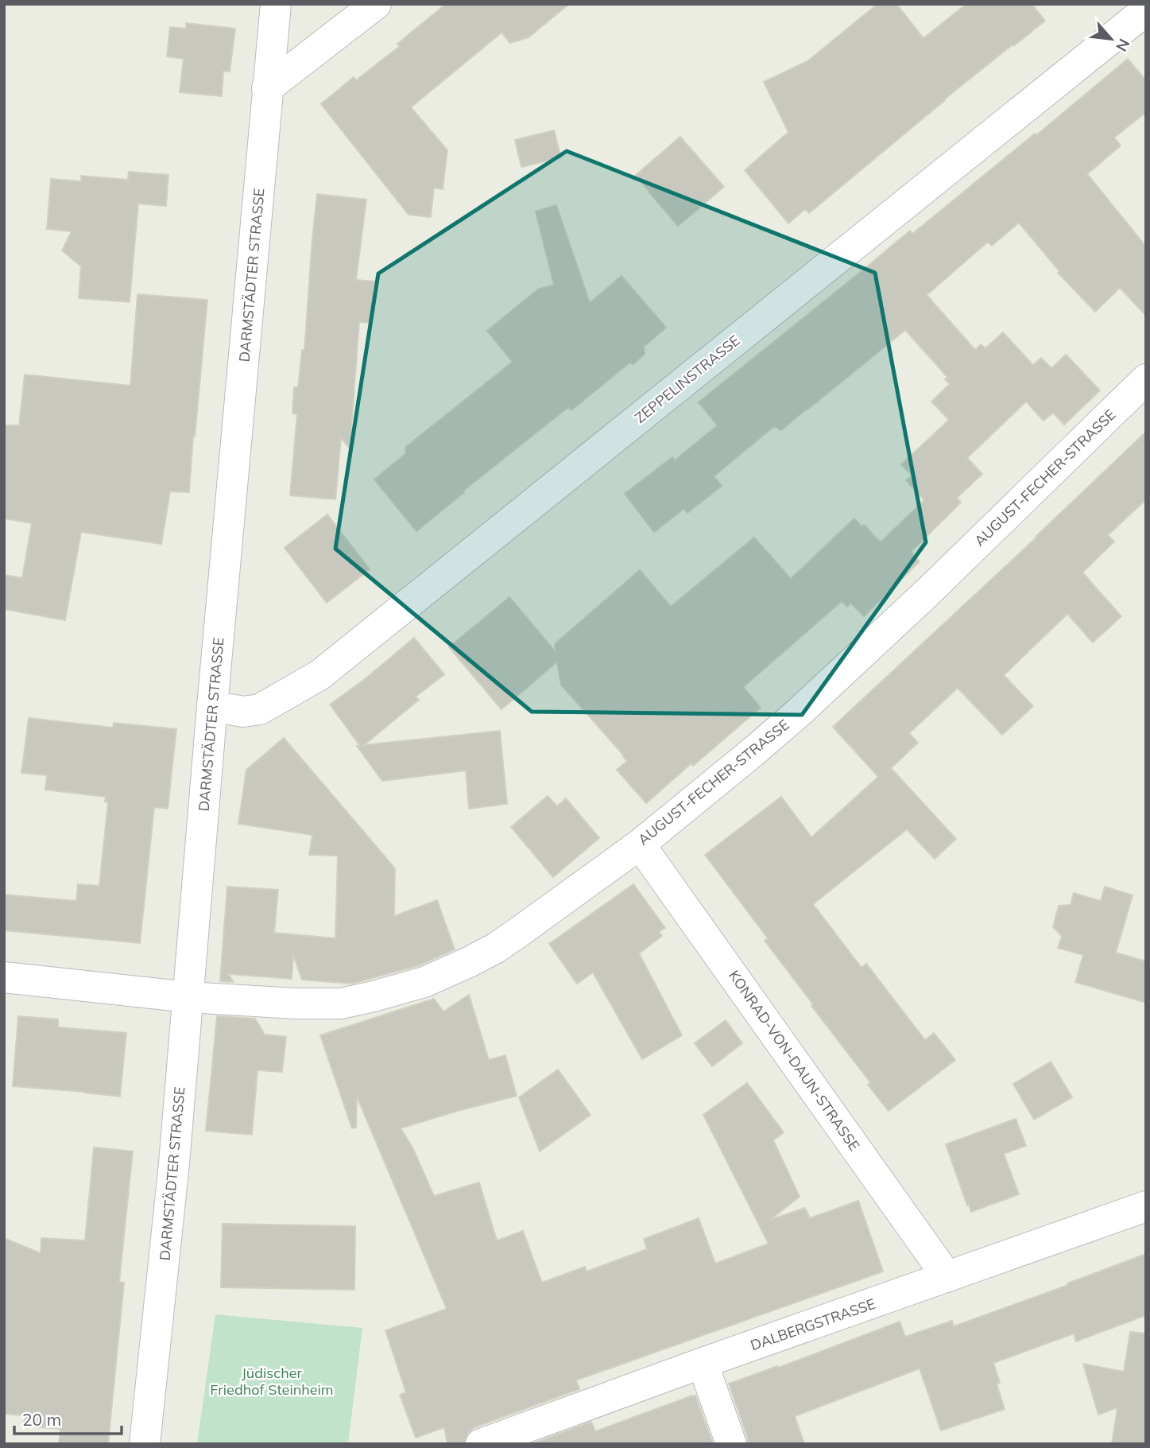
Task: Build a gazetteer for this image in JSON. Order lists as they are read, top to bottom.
{
  "streets": {
    "street": [
      "DARMSTÄDTER STRASSE",
      "ZEPPELINSTRASSE",
      "AUGUST-FECHER-STRASSE",
      "KONRAD-VON-DAUN-STRASSE",
      "DALBERGSTRASSE"
    ]
  },
  "crossings": [
    ["DARMSTÄDTER STRASSE", "ZEPPELINSTRASSE"],
    ["DARMSTÄDTER STRASSE", "AUGUST-FECHER-STRASSE"],
    ["AUGUST-FECHER-STRASSE", "KONRAD-VON-DAUN-STRASSE"],
    ["KONRAD-VON-DAUN-STRASSE", "DALBERGSTRASSE"]
  ],
  "parks": ["Jüdischer Friedhof Steinheim"],
  "scale_bar": "20 m",
  "north": "bottom right"
}
